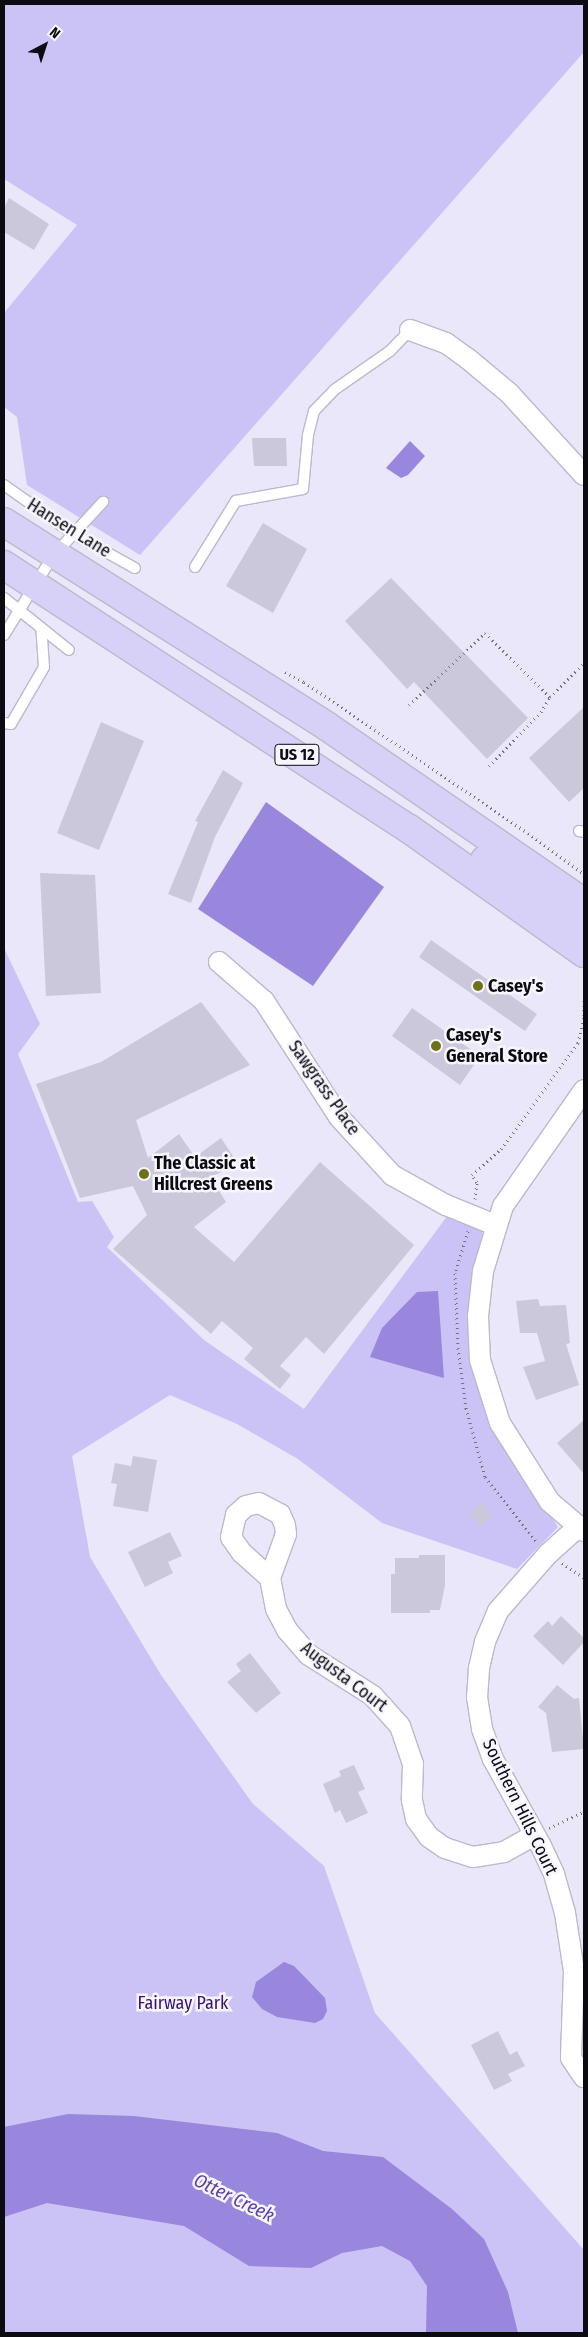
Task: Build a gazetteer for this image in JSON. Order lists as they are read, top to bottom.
{
  "streets": {
    "main road": ["US 12"],
    "street": ["Sawgrass Place", "Augusta Court", "Southern Hills Court"],
    "lane": ["Hansen Lane"]
  },
  "crossings": [
    ["Augusta Court", "Southern Hills Court"]
  ],
  "water": ["Otter Creek"],
  "parks": ["Fairway Park"],
  "places": ["Casey's", "Casey's General Store", "The Classic at Hillcrest Greens"],
  "north": "top right"
}
